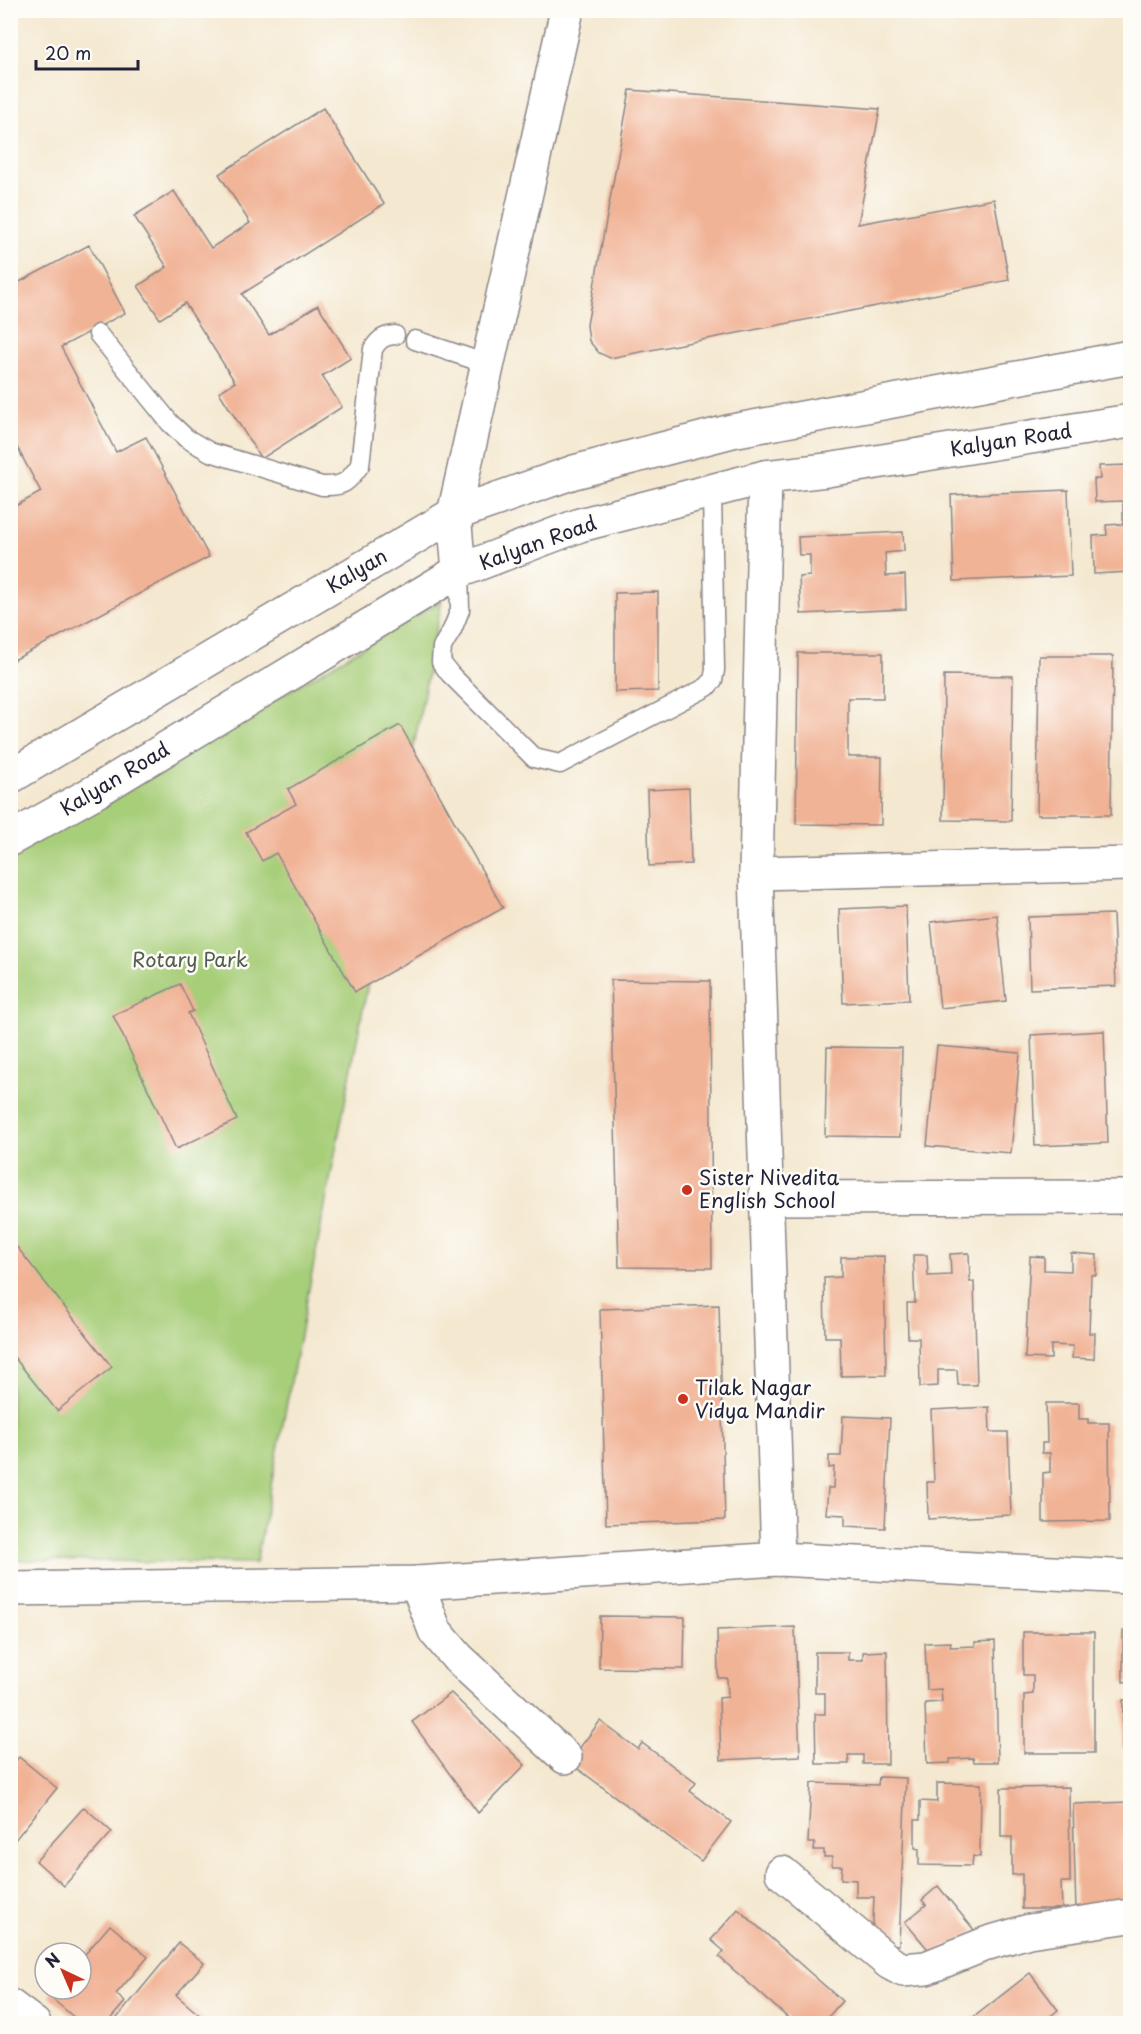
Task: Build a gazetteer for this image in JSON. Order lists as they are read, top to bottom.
{
  "streets": {
    "street": ["Kalyan Road", "Kalyan"]
  },
  "parks": ["Rotary Park"],
  "places": ["Sister Nivedita English School", "Tilak Nagar Vidya Mandir"],
  "scale_bar": "20 m",
  "north": "top left"
}
